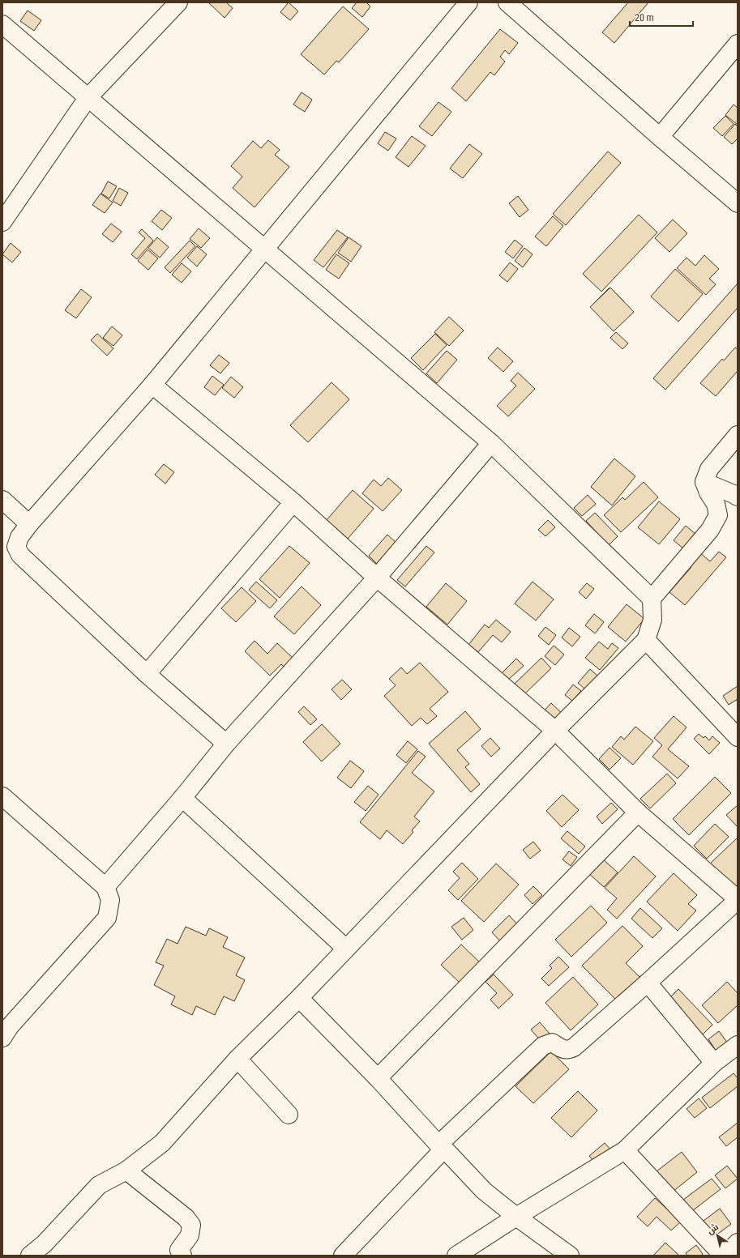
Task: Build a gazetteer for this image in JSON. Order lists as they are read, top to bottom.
{
  "scale_bar": "20 m",
  "north": "top left"
}
